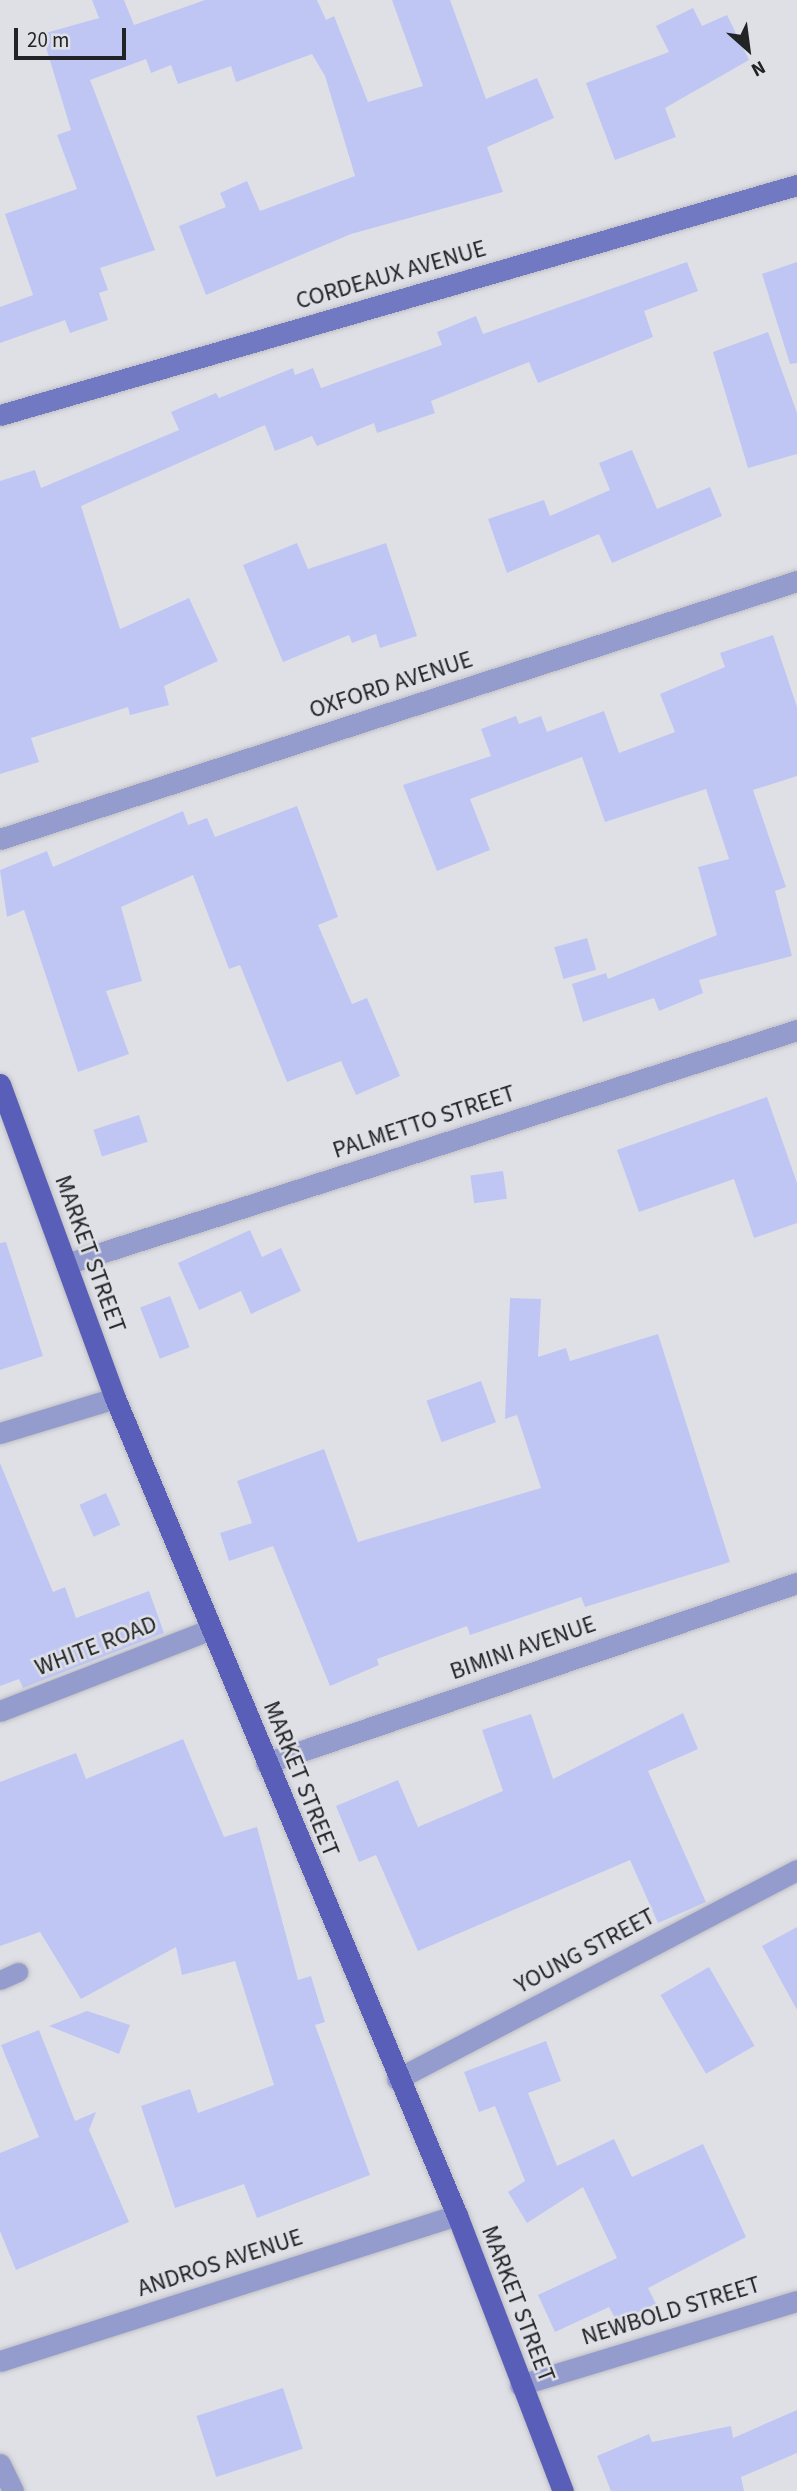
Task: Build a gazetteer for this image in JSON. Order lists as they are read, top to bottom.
{
  "streets": {
    "main road": ["MARKET STREET"],
    "street": [
      "CORDEAUX AVENUE",
      "OXFORD AVENUE",
      "PALMETTO STREET",
      "WHITE ROAD",
      "BIMINI AVENUE",
      "YOUNG STREET",
      "ANDROS AVENUE",
      "NEWBOLD STREET"
    ]
  },
  "crossings": [
    ["PALMETTO STREET", "MARKET STREET"],
    ["MARKET STREET", "WHITE ROAD"],
    ["MARKET STREET", "BIMINI AVENUE"],
    ["MARKET STREET", "YOUNG STREET"],
    ["MARKET STREET", "ANDROS AVENUE"],
    ["MARKET STREET", "NEWBOLD STREET"]
  ],
  "scale_bar": "20 m",
  "north": "bottom right"
}
